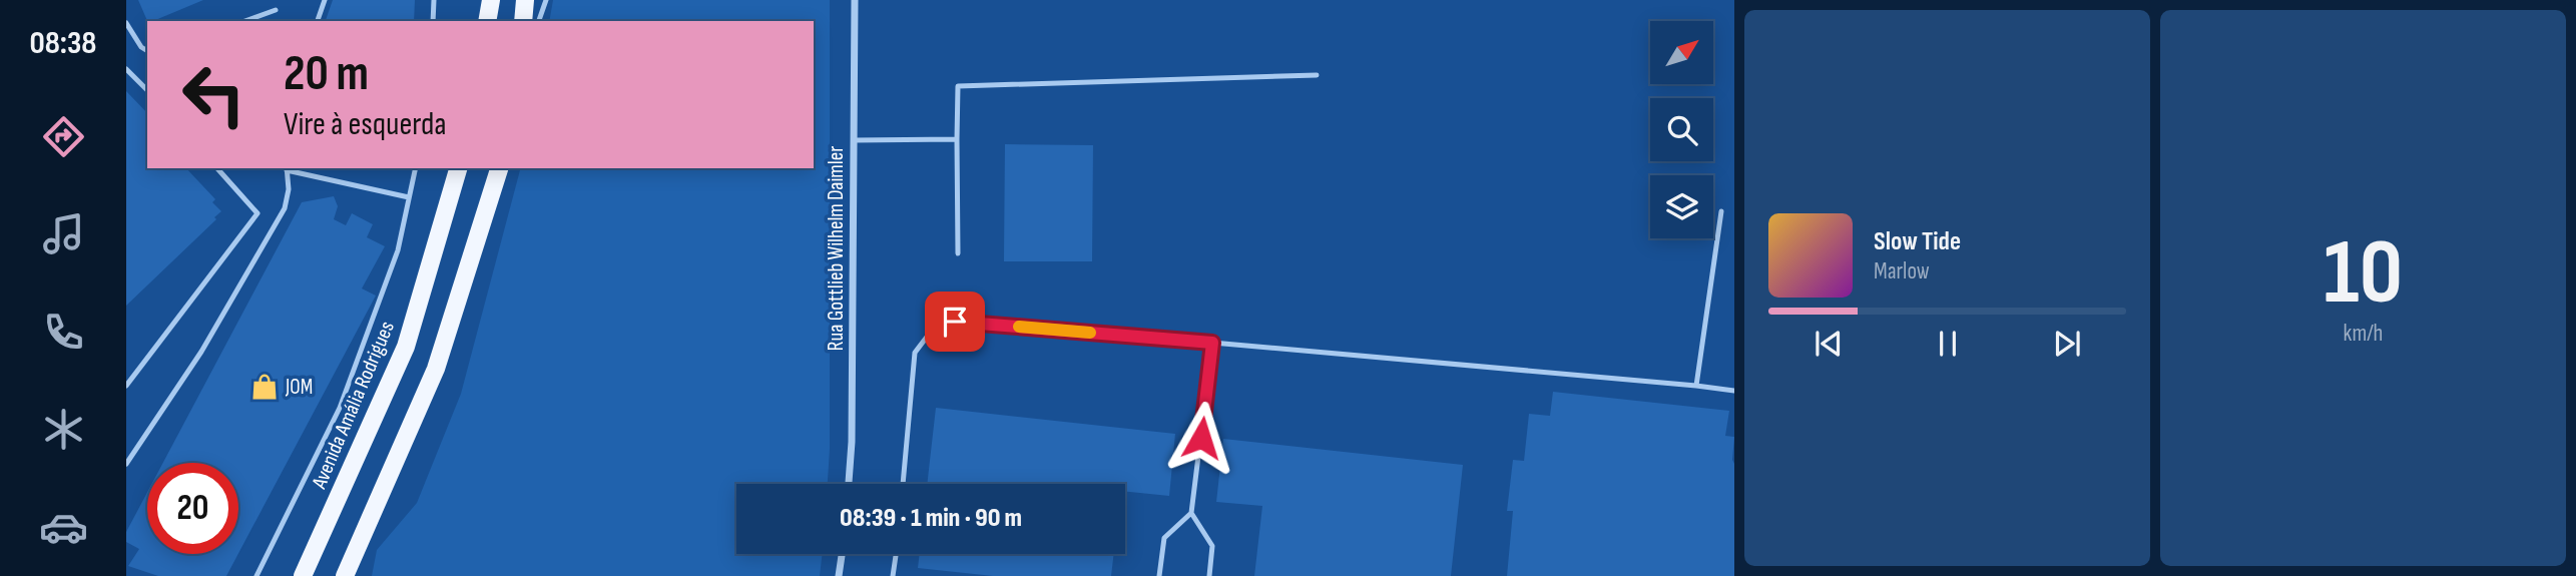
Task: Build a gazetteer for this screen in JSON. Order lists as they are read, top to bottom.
{
  "streets": {
    "main road": ["Avenida Amália Rodrigues"],
    "street": ["Rua Gottlieb Wilhelm Daimler"]
  },
  "places": {
    "shop": ["JOM"]
  },
  "north": "top right",
  "page": {
    "tabs": "08:38",
    "tile": ["10", "km/h"],
    "turn": ["20 m", "Vire à esquerda"],
    "song": ["Slow Tide", "Marlow"],
    "limit": "20",
    "trip": "08:39 · 1 min · 90 m"
  }
}
